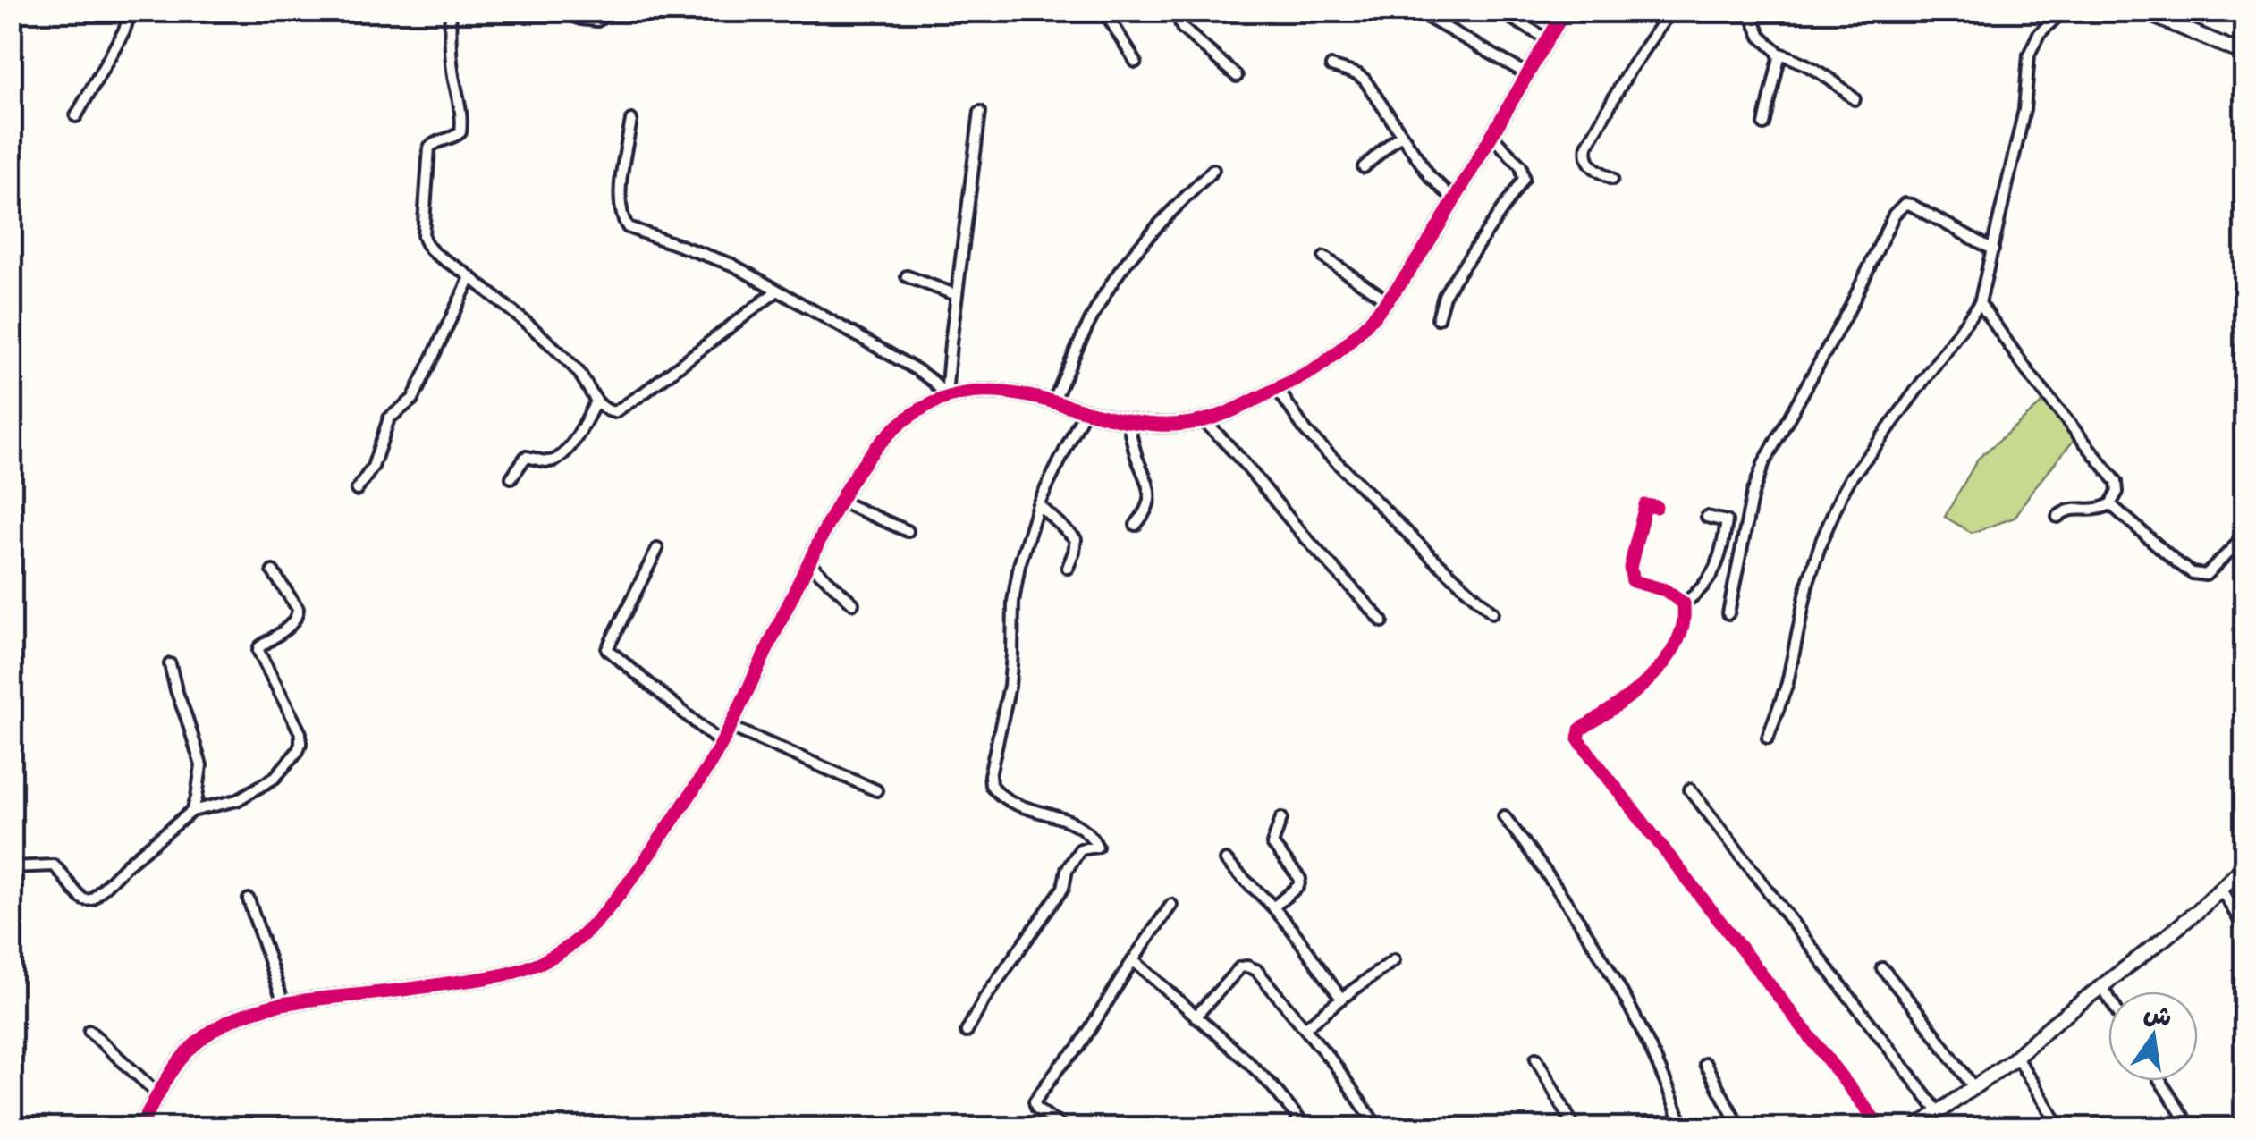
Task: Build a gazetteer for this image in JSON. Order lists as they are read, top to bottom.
{
  "north": "top"
}
